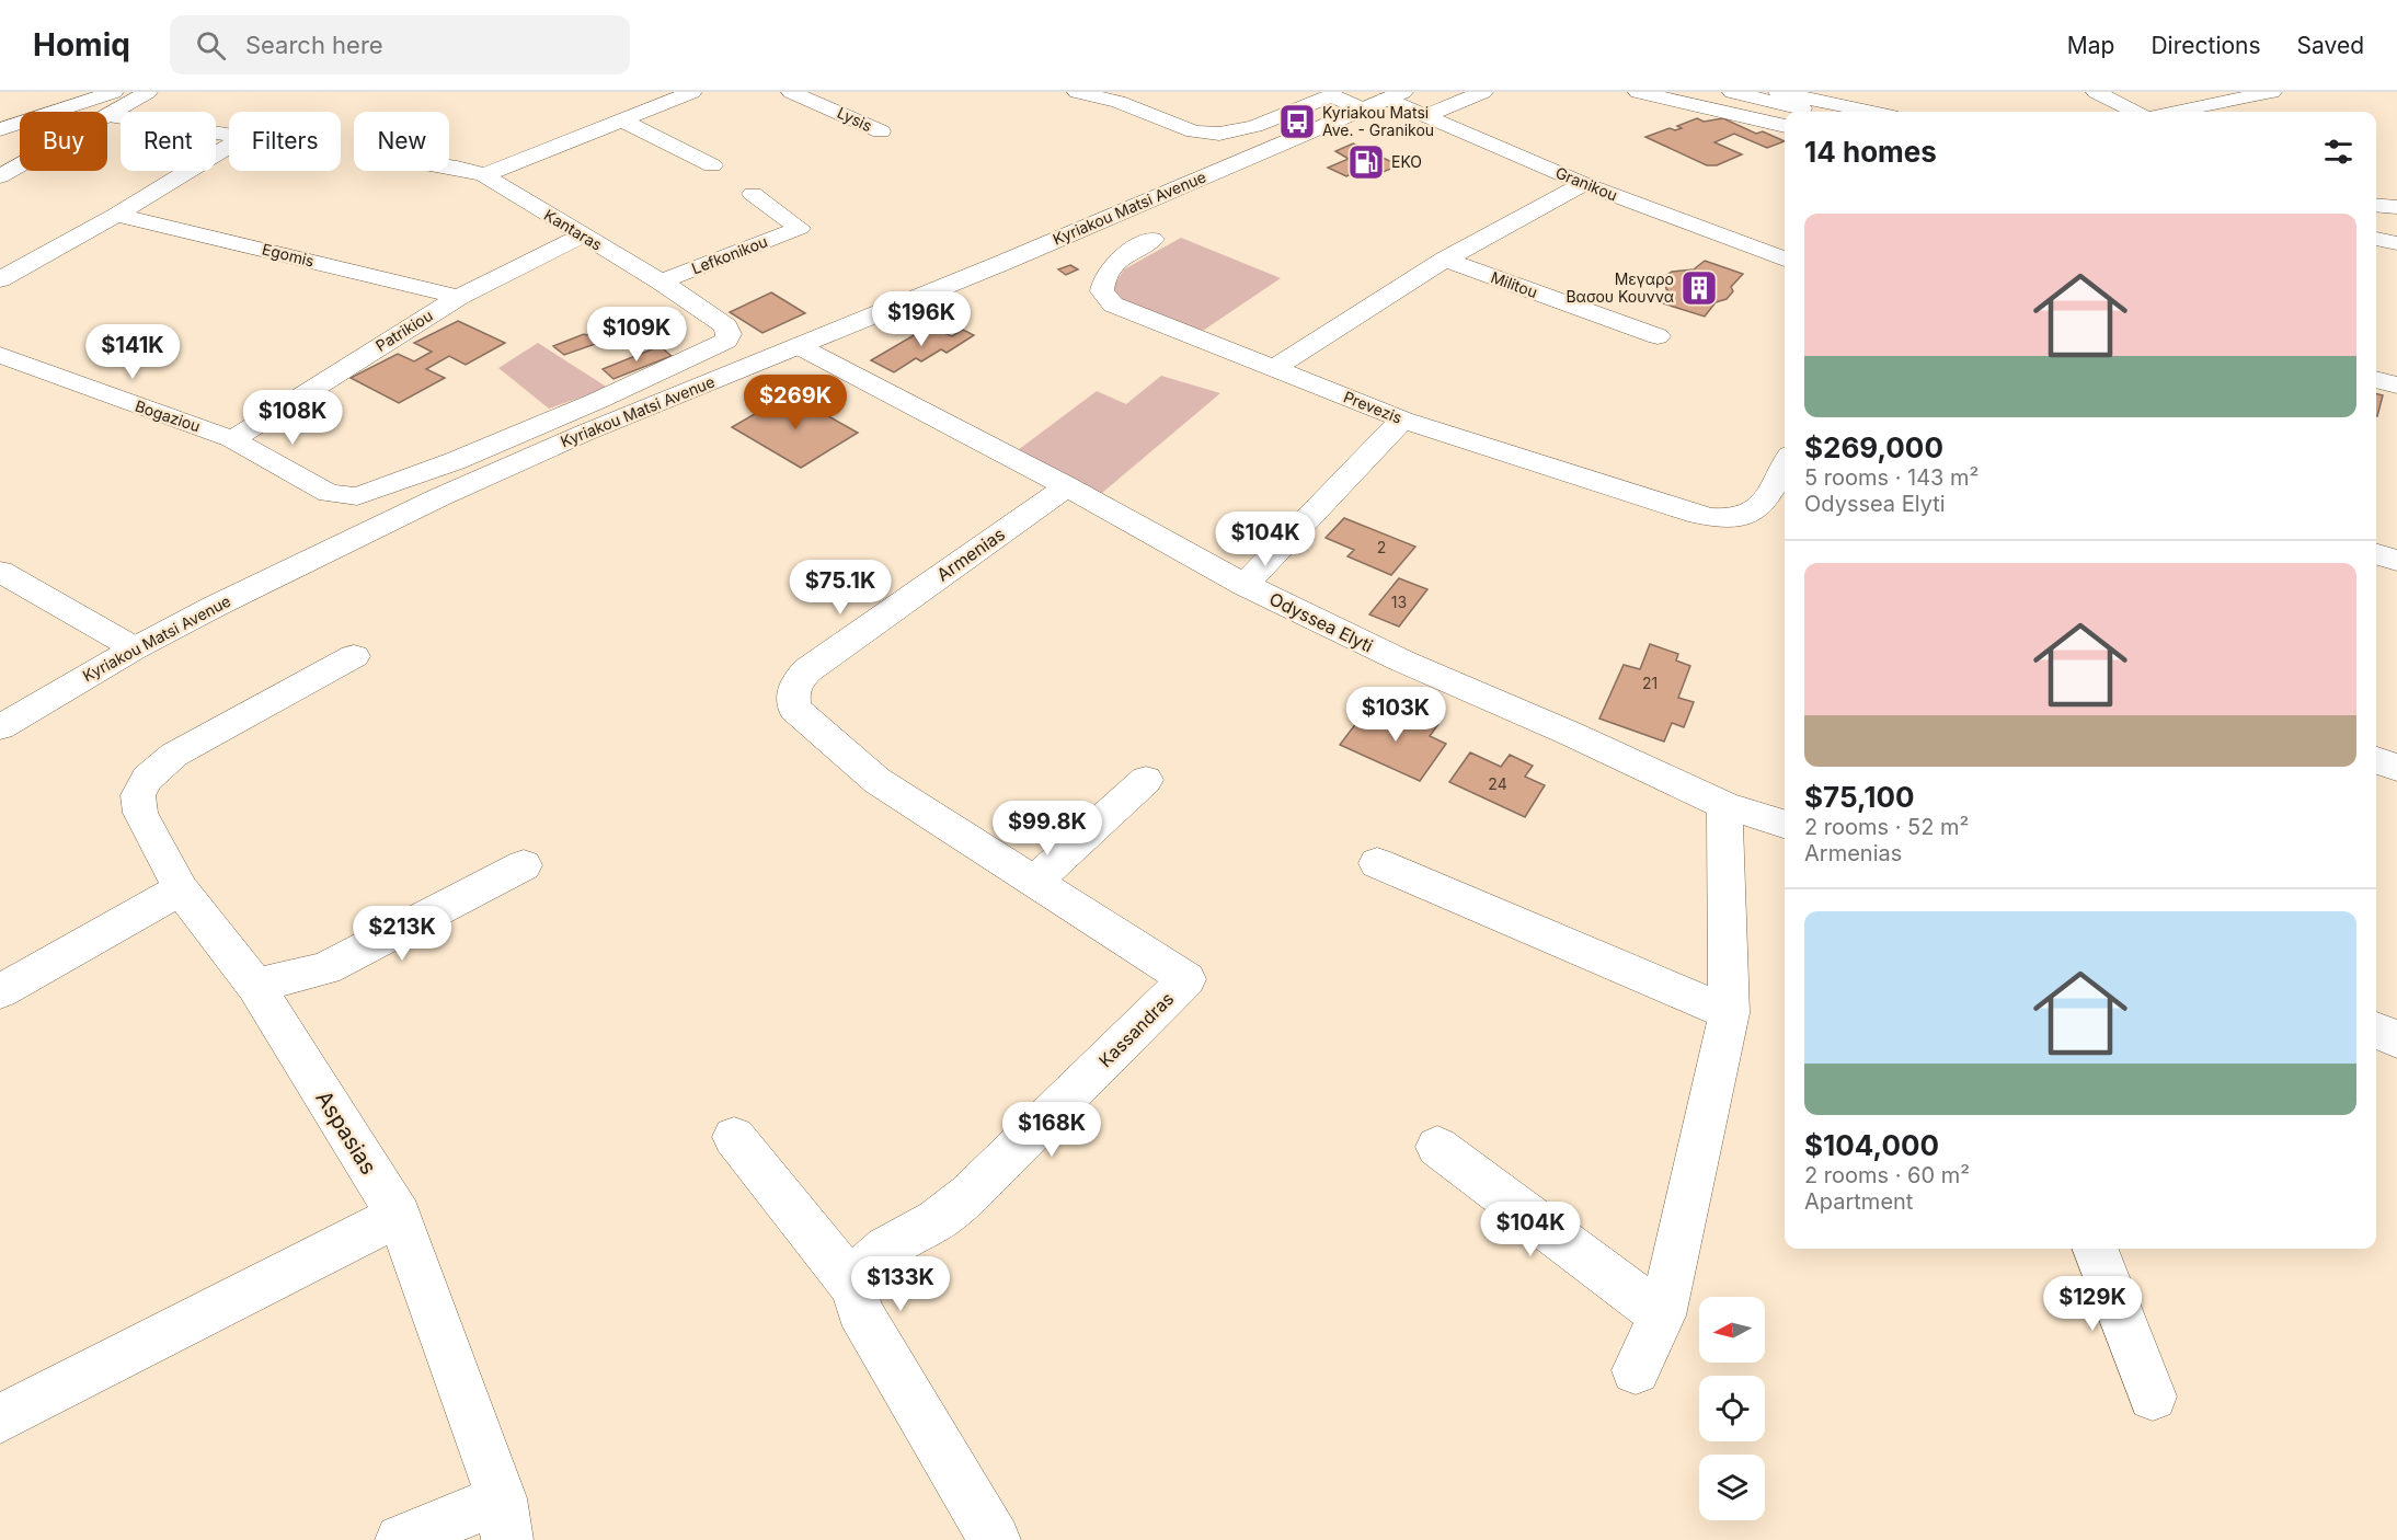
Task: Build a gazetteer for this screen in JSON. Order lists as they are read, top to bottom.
{
  "streets": {
    "street": [
      "Lysis",
      "Granikou",
      "Kyriakou Matsi Avenue",
      "Kantaras",
      "Egomis",
      "Lefkonikou",
      "Militou",
      "Patrikiou",
      "Prevezis",
      "Bogaziou",
      "Armenias",
      "Odyssea Elyti",
      "Kassandras",
      "Aspasias"
    ]
  },
  "crossings": [
    ["Granikou", "Kyriakou Matsi Avenue"],
    ["Kyriakou Matsi Avenue", "Odyssea Elyti"],
    ["Kantaras", "Lefkonikou"],
    ["Kantaras", "Patrikiou"],
    ["Kantaras", "Bogaziou"],
    ["Egomis", "Patrikiou"],
    ["Patrikiou", "Bogaziou"],
    ["Armenias", "Odyssea Elyti"],
    ["Armenias", "Kassandras"]
  ],
  "places": {
    "bus stop": ["Kyriakou Matsi Ave. - Granikou"],
    "fuel station": ["EKO"],
    "building": ["Μεγαρο Βασου Κουννα"]
  },
  "house_numbers": [
    "2",
    "13",
    "21",
    "24"
  ],
  "north": "left",
  "page": {
    "header": "Homiq",
    "search": "Search here",
    "nav": ["Map", "Directions", "Saved"],
    "chip": [
      "Buy",
      "Rent",
      "Filters",
      "New"
    ],
    "heading": "14 homes",
    "list": [
      {
        "name": "$269,000",
        "note": "5 rooms · 143 m² · Odyssea Elyti"
      },
      {
        "name": "$75,100",
        "note": "2 rooms · 52 m² · Armenias"
      },
      {
        "name": "$104,000",
        "note": "2 rooms · 60 m² · Apartment"
      }
    ],
    "price": [
      "$196K",
      "$109K",
      "$141K",
      "$269K",
      "$108K",
      "$104K",
      "$75.1K",
      "$103K",
      "$99.8K",
      "$213K",
      "$168K",
      "$104K",
      "$133K",
      "$129K"
    ]
  }
}
